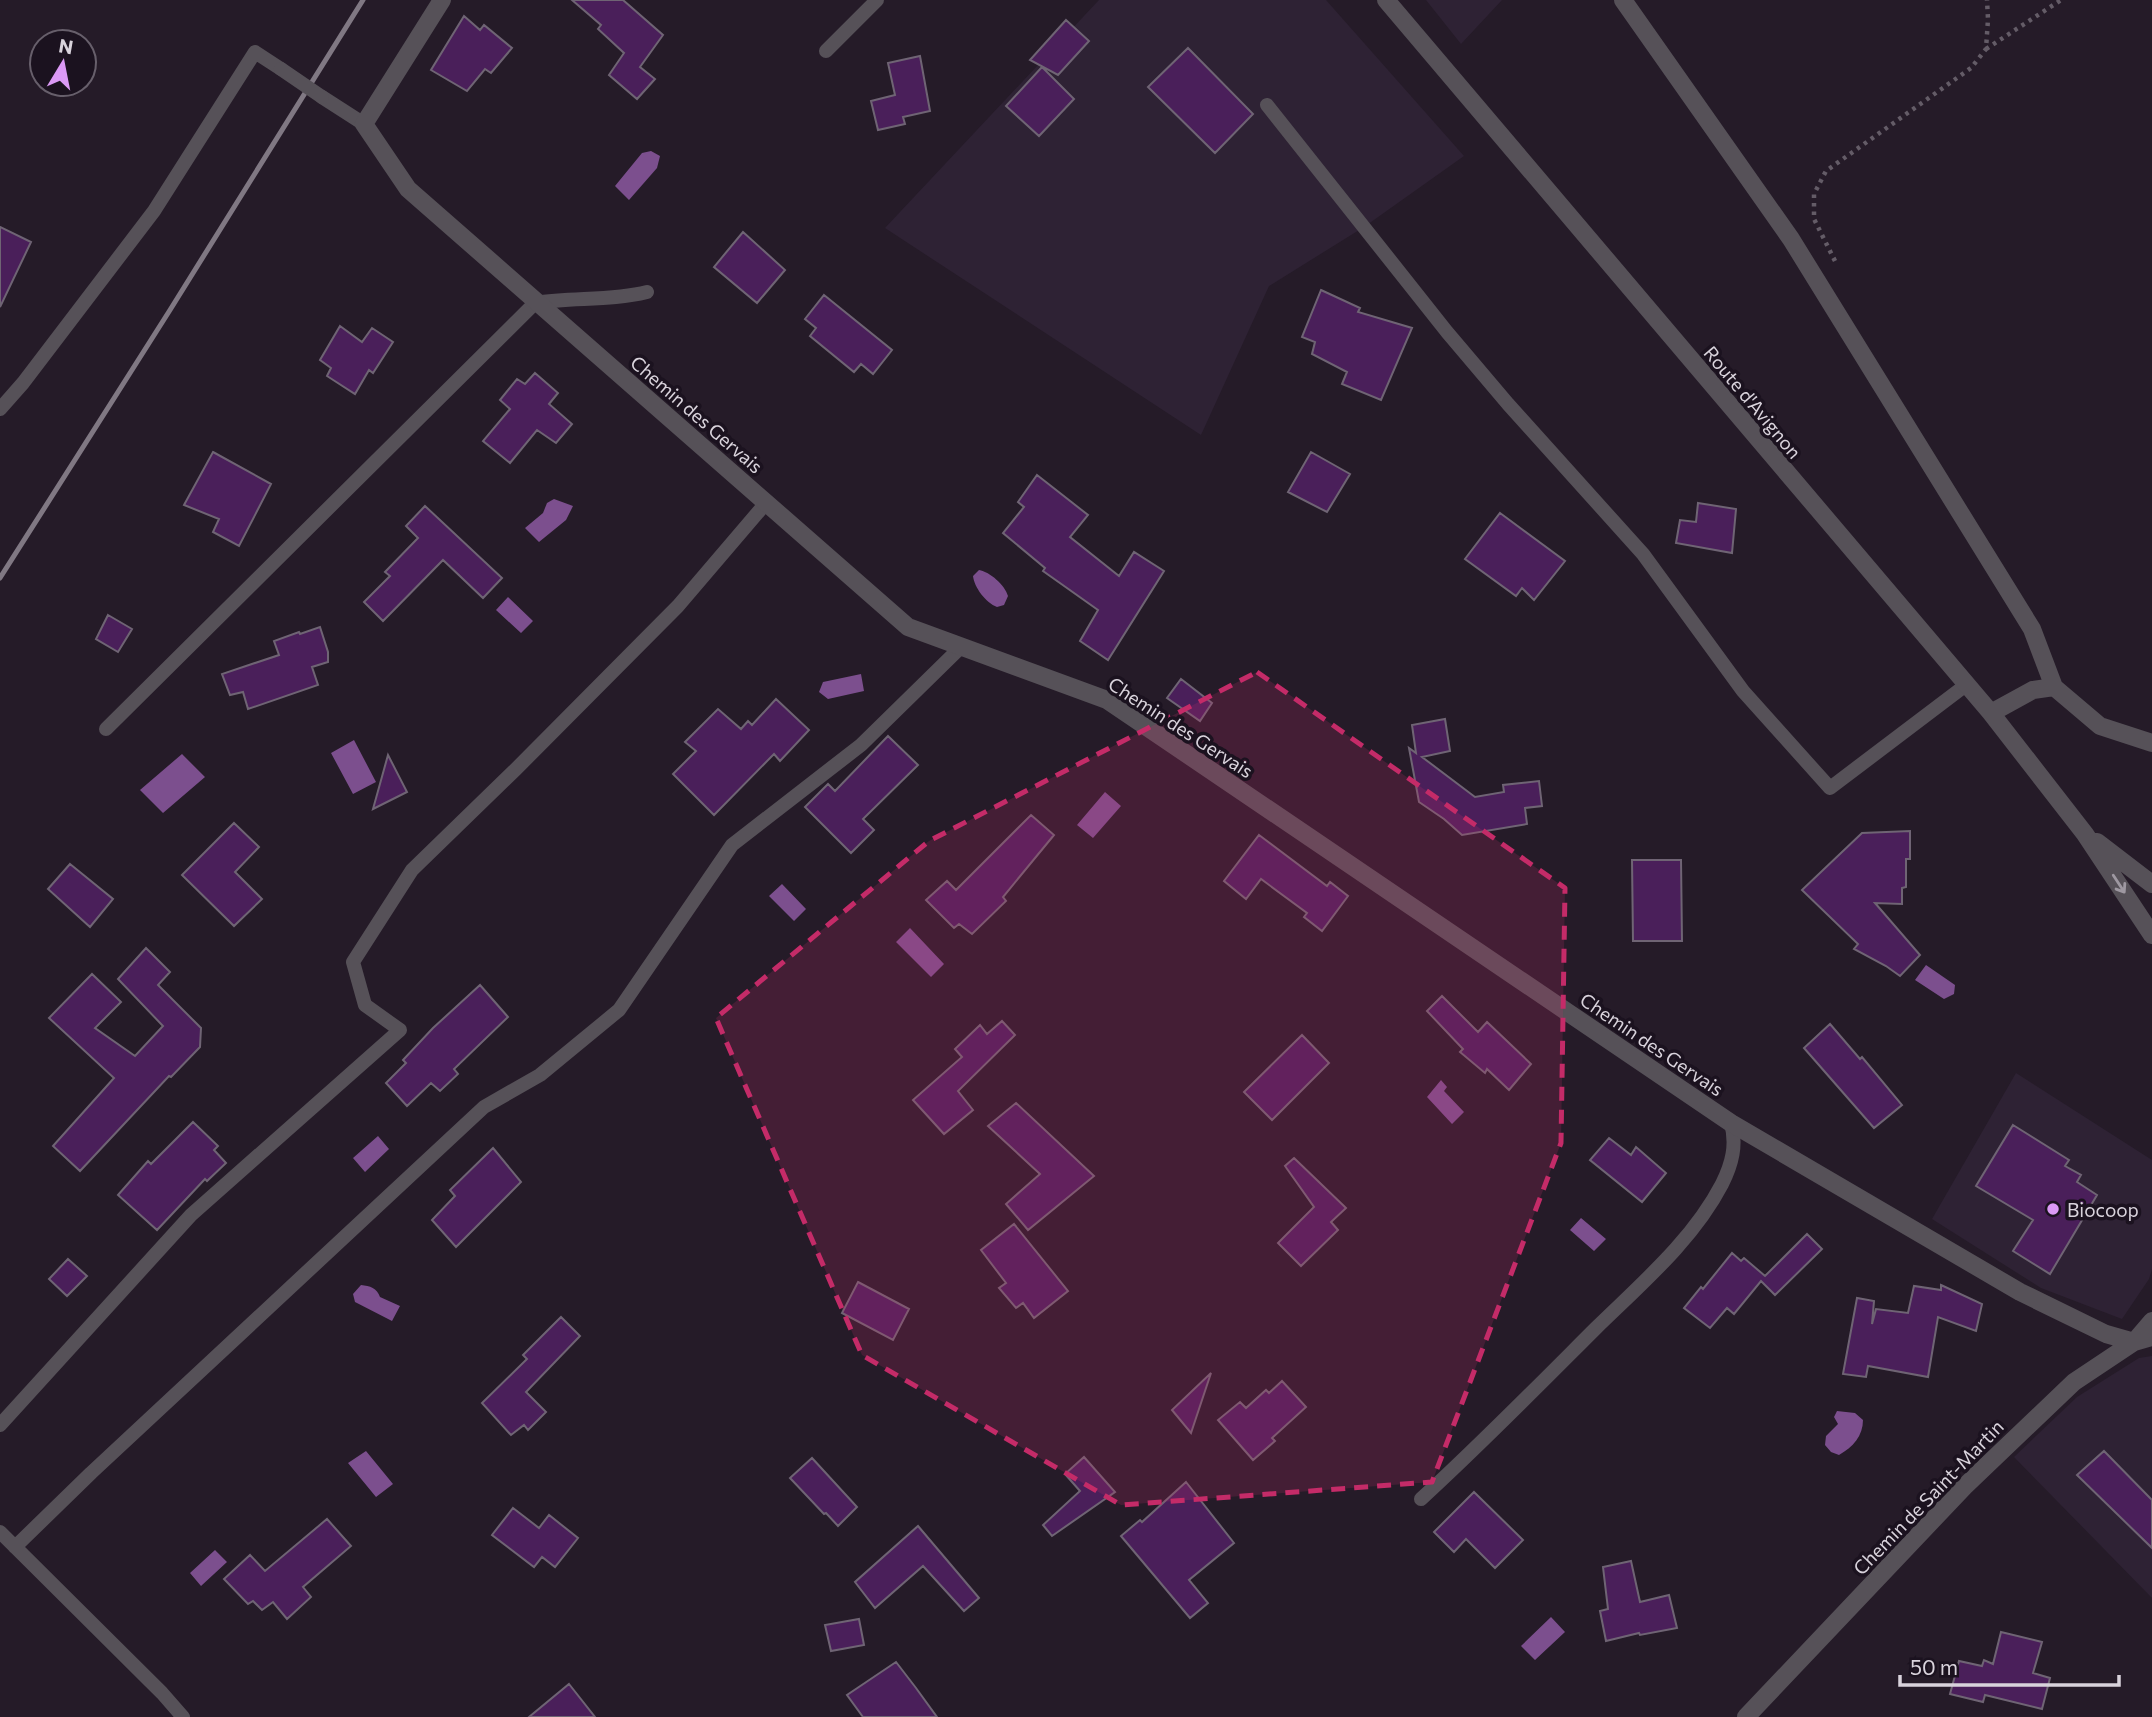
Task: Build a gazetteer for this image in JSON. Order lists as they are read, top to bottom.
{
  "streets": {
    "street": ["Route d'Avignon", "Chemin des Gervais", "Chemin de Saint-Martin"]
  },
  "crossings": [
    ["Chemin des Gervais", "Chemin de Saint-Martin"]
  ],
  "places": ["Biocoop"],
  "scale_bar": "50 m",
  "north": "top"
}
